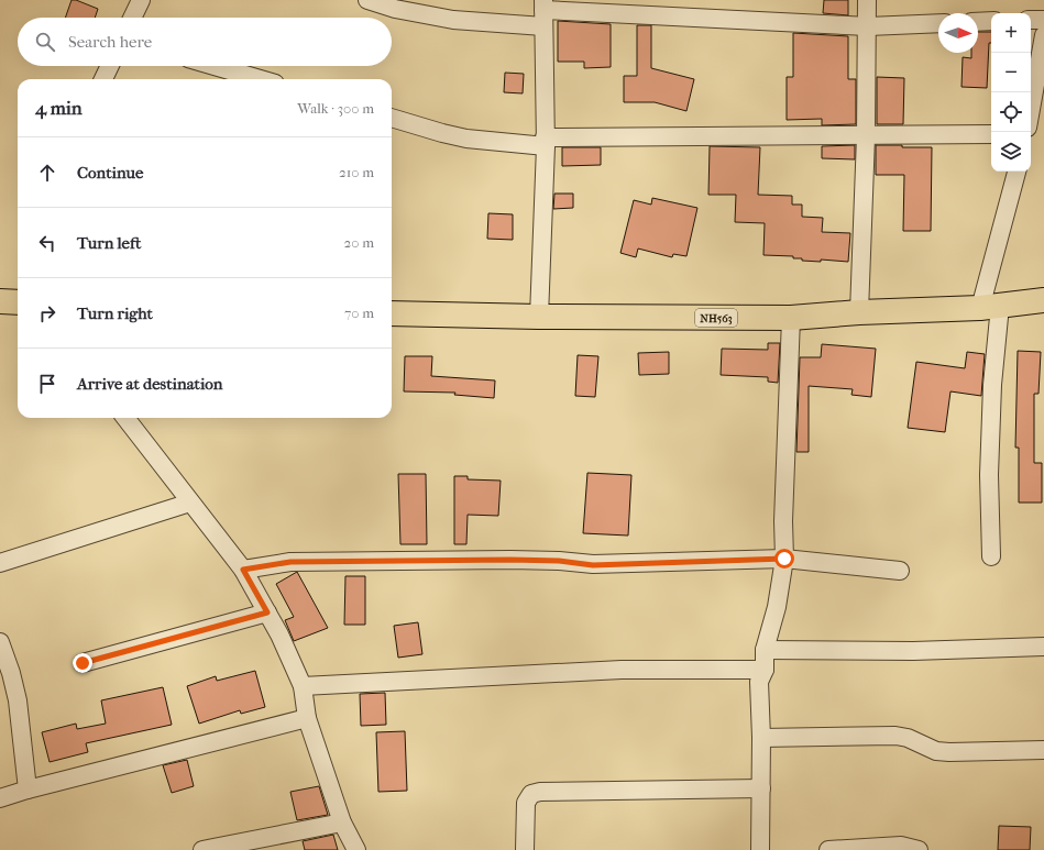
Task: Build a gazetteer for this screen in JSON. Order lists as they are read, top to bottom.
{
  "streets": {
    "highway": ["NH563"]
  },
  "north": "right",
  "page": {
    "map_buttons": ["+", "−"],
    "search": "Search here",
    "heading": ["4 min", "Walk · 300 m"],
    "list": [
      ["Continue", "210 m"],
      ["Turn left", "20 m"],
      ["Turn right", "70 m"],
      "Arrive at destination"
    ]
  }
}
